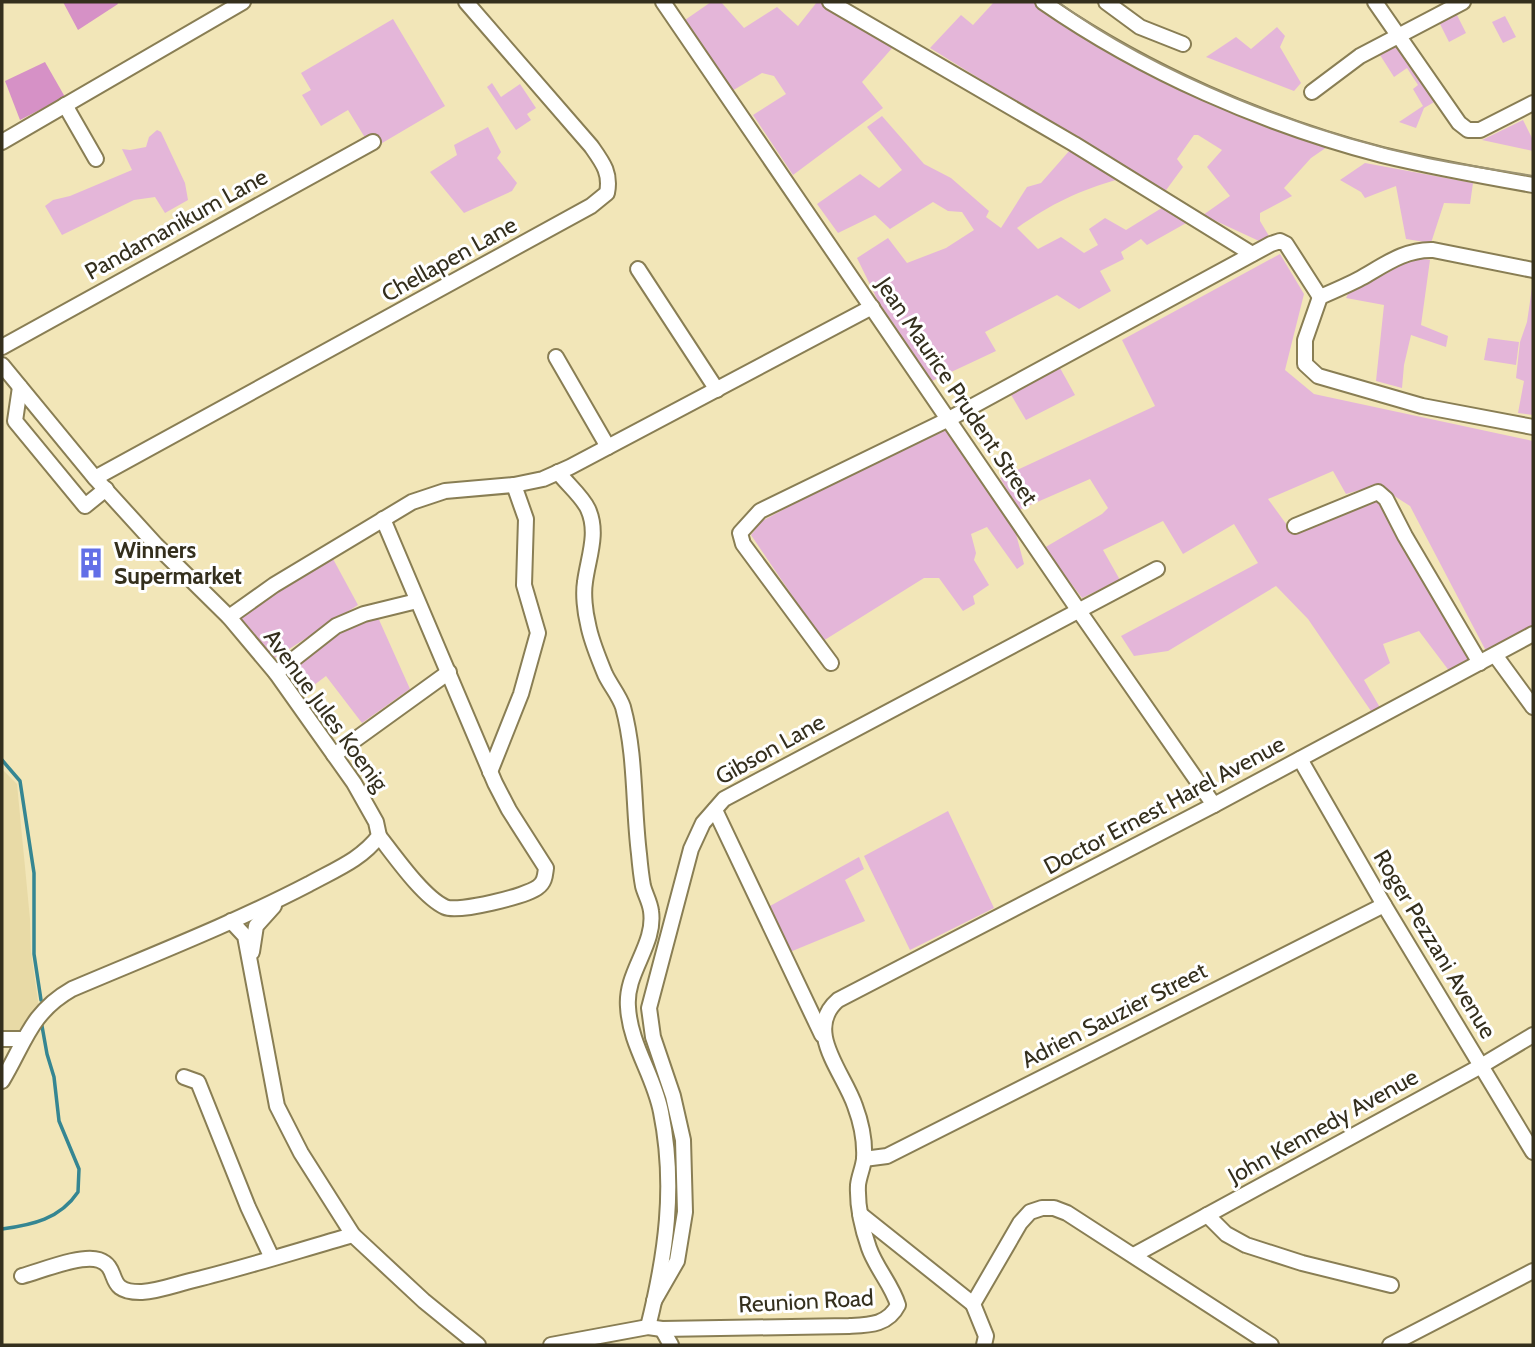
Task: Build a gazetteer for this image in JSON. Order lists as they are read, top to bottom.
{
  "streets": {
    "street": [
      "Pandamanikum Lane",
      "Chellapen Lane",
      "Jean Maurice Prudent Street",
      "Avenue Jules Koenig",
      "Gibson Lane",
      "Doctor Ernest Harel Avenue",
      "Roger Pezzani Avenue",
      "Adrien Sauzier Street",
      "John Kennedy Avenue",
      "Reunion Road"
    ]
  },
  "crossings": [
    ["Chellapen Lane", "Avenue Jules Koenig"],
    ["Jean Maurice Prudent Street", "Gibson Lane"],
    ["Jean Maurice Prudent Street", "Doctor Ernest Harel Avenue"],
    ["Gibson Lane", "Reunion Road"],
    ["Doctor Ernest Harel Avenue", "Roger Pezzani Avenue"],
    ["Doctor Ernest Harel Avenue", "Reunion Road"],
    ["Roger Pezzani Avenue", "Adrien Sauzier Street"],
    ["Roger Pezzani Avenue", "John Kennedy Avenue"],
    ["Adrien Sauzier Street", "Reunion Road"]
  ],
  "places": {
    "building": ["Winners Supermarket"]
  }
}
